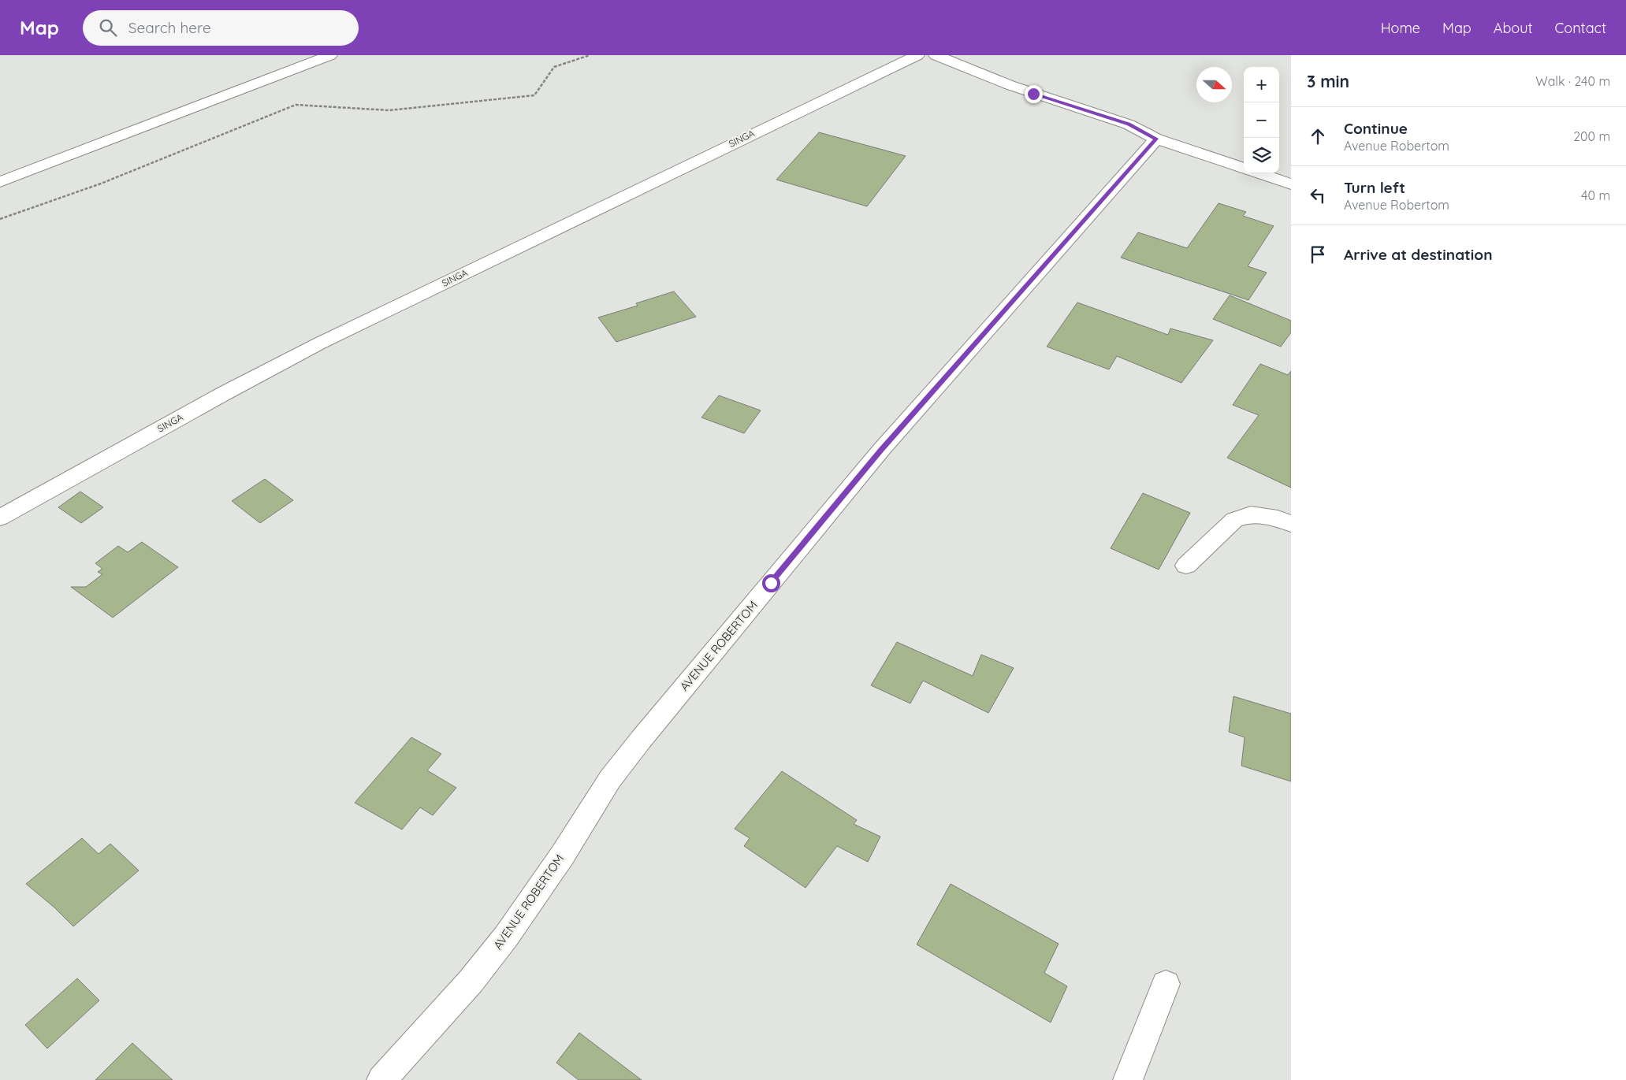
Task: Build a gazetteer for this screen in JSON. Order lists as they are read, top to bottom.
{
  "streets": {
    "street": ["SINGA", "AVENUE ROBERTOM"]
  },
  "north": "right",
  "page": {
    "header": "Map",
    "search": "Search here",
    "nav": [
      "Home",
      "Map",
      "About",
      "Contact"
    ],
    "heading": ["3 min", "Walk · 240 m"],
    "map_buttons": ["+", "−"],
    "list": [
      ["Continue", "Avenue Robertom", "200 m"],
      ["Turn left", "Avenue Robertom", "40 m"],
      "Arrive at destination"
    ]
  }
}
